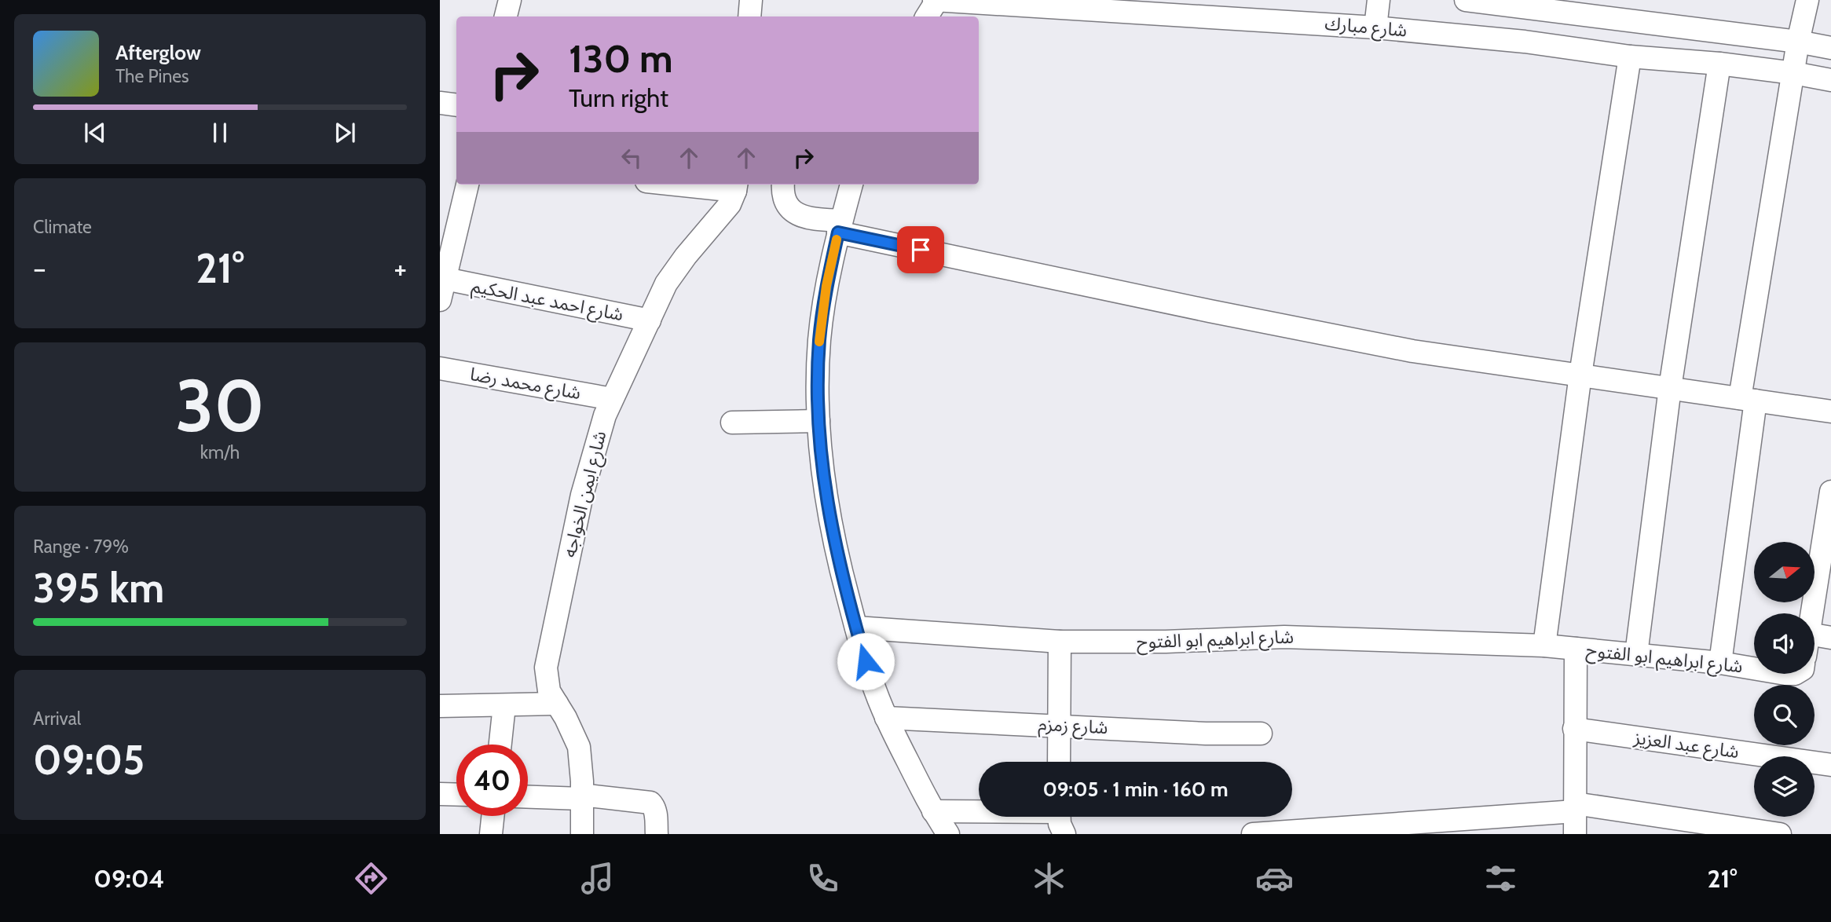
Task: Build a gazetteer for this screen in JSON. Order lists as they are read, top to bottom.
{
  "streets": {
    "street": [
      "شارع مبارك",
      "شارع احمد عبد الحكيم",
      "شارع محمد رضا",
      "شارع ايمن الخواجه",
      "شارع ابراهيم ابو الفتوح",
      "شارع زمزم",
      "شارع عبد العزيز"
    ]
  },
  "crossings": [
    ["شارع احمد عبد الحكيم", "شارع ايمن الخواجه"],
    ["شارع محمد رضا", "شارع ايمن الخواجه"],
    ["شارع ابراهيم ابو الفتوح", "شارع عبد العزيز"]
  ],
  "north": "right",
  "page": {
    "turn": ["130 m", "Turn right"],
    "song": ["Afterglow", "The Pines"],
    "tile": [
      "Climate",
      ["30", "km/h"],
      ["Range · 79%", "395 km"],
      ["Arrival", "09:05"]
    ],
    "heat": ["−", "21°", "+"],
    "limit": "40",
    "trip": "09:05 · 1 min · 160 m",
    "tabs": ["09:04", "21°"]
  }
}
